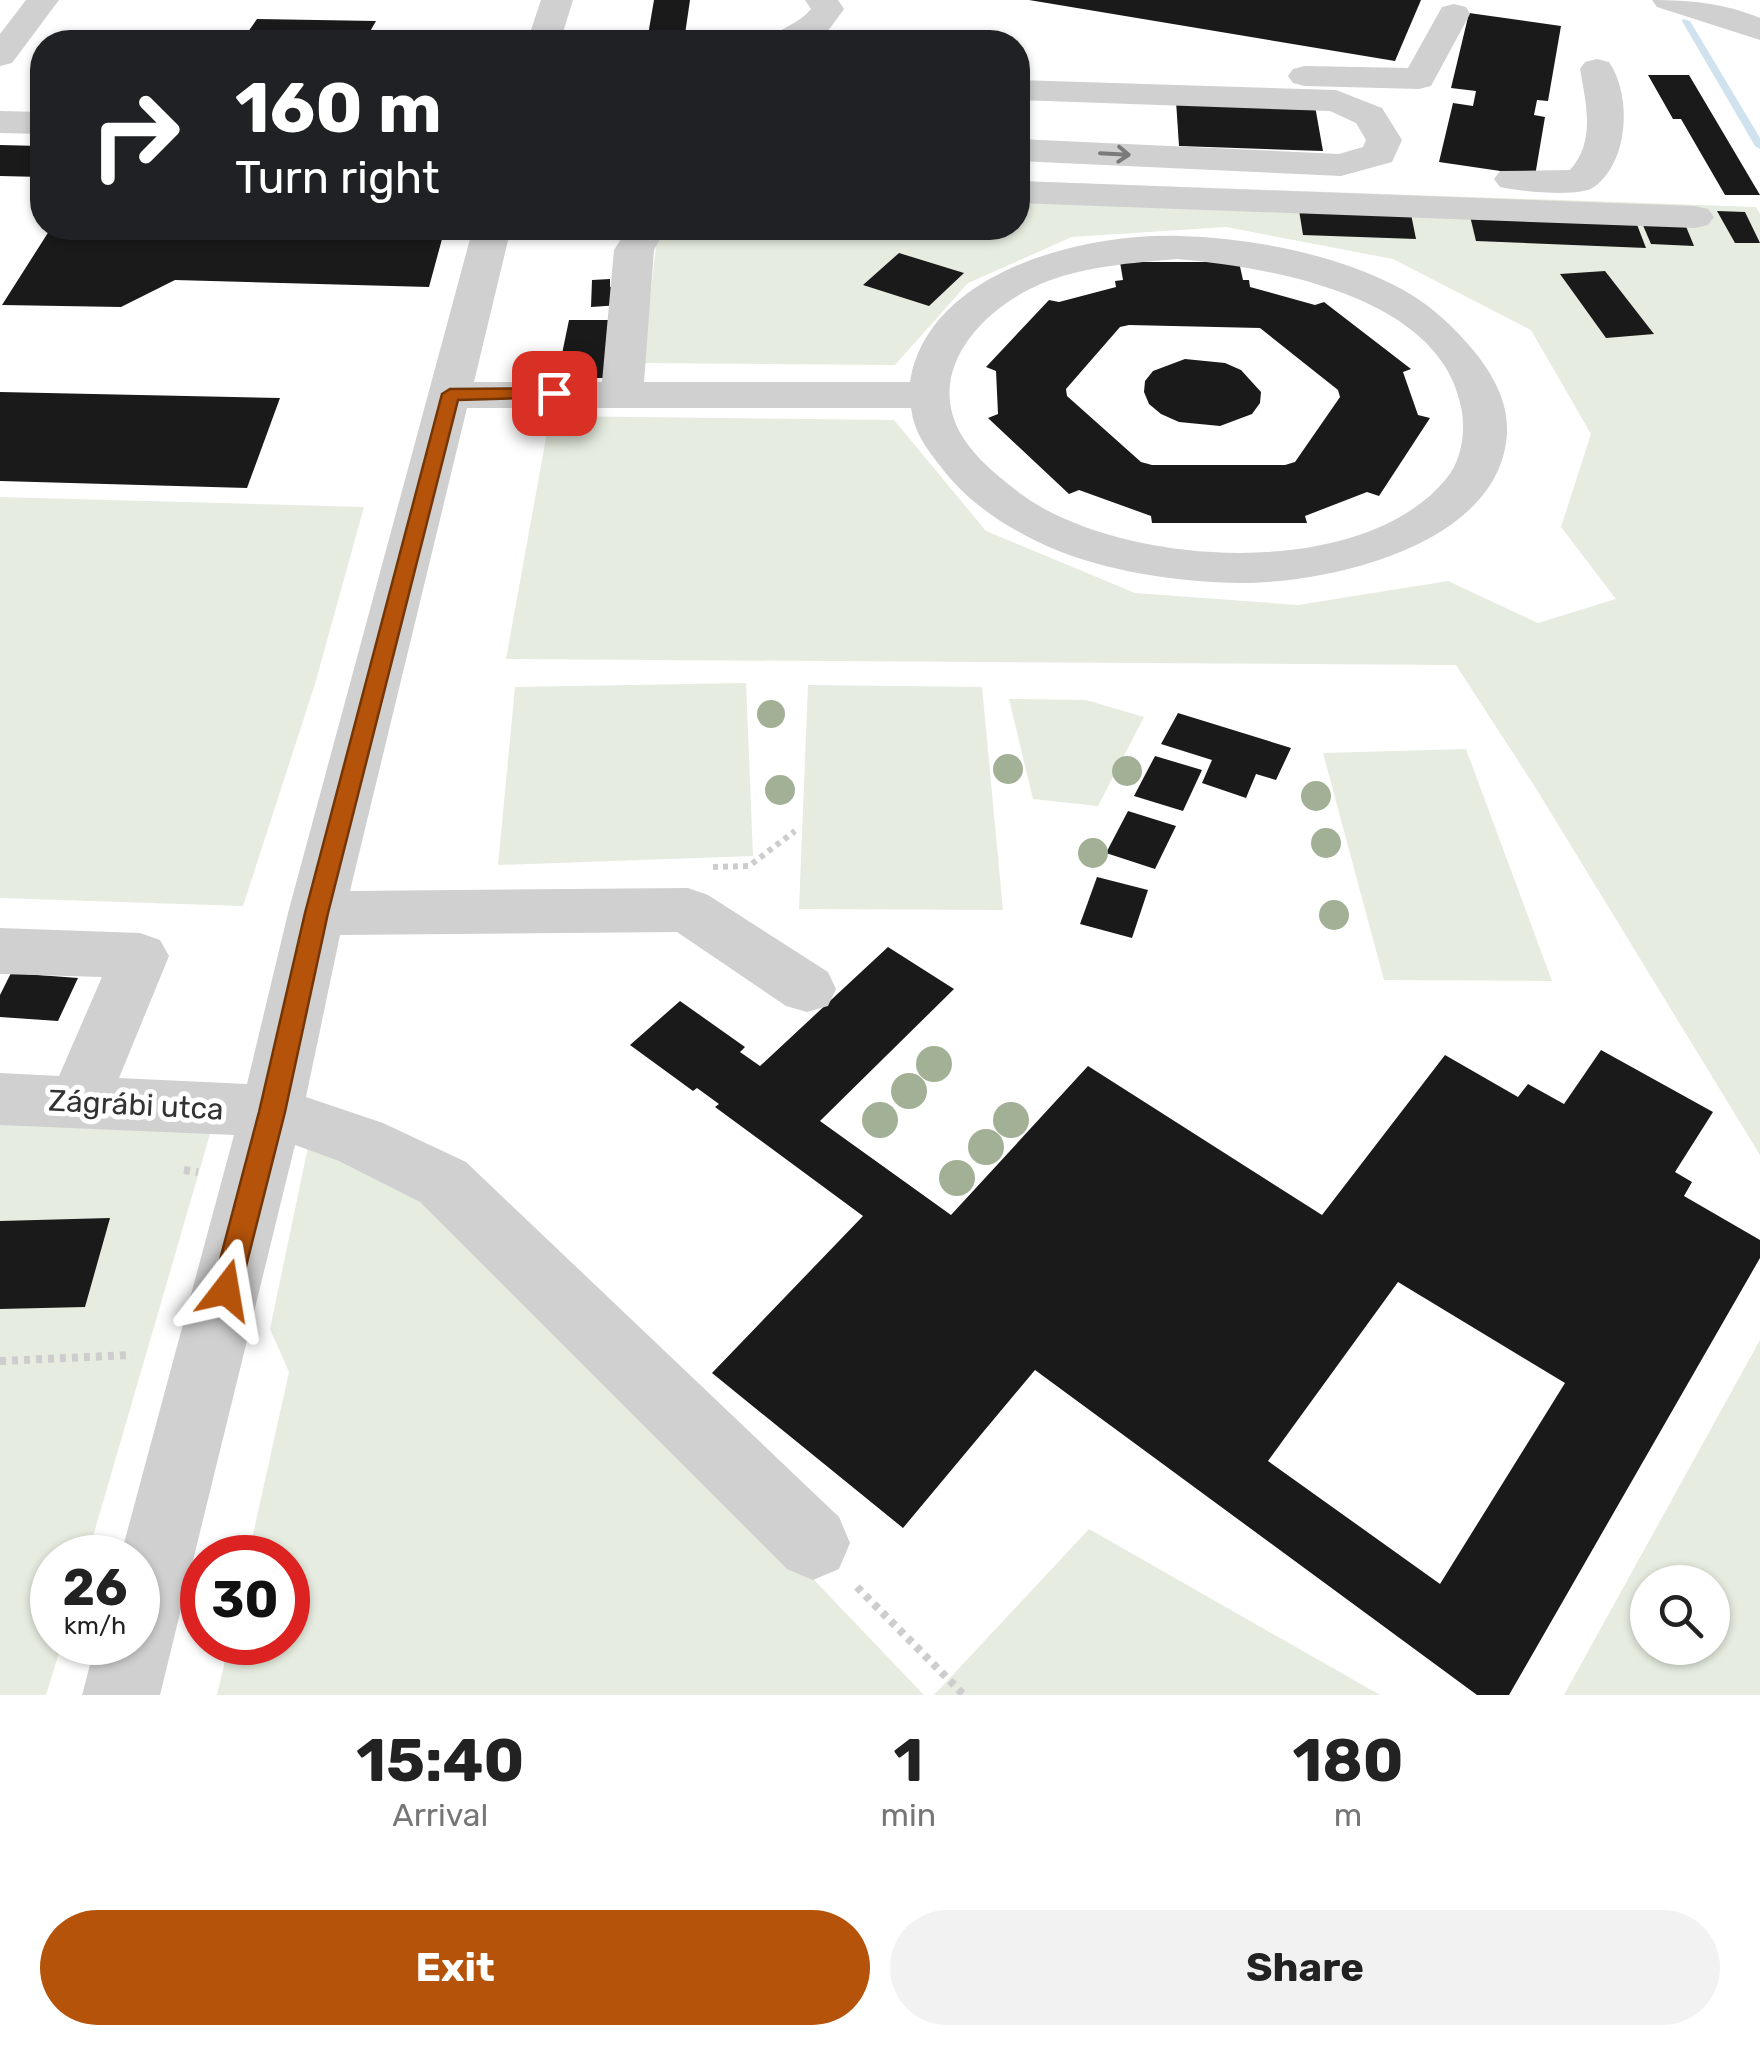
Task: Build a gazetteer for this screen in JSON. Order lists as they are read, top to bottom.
{
  "streets": {
    "street": ["Zágrábi utca"]
  },
  "page": {
    "turn": ["160 m", "Turn right"],
    "speed": "26 km/h",
    "limit": "30",
    "eta": [
      "15:40",
      "Arrival",
      "1",
      "min",
      "180",
      "m"
    ],
    "buttons": ["Exit", "Share"]
  }
}
